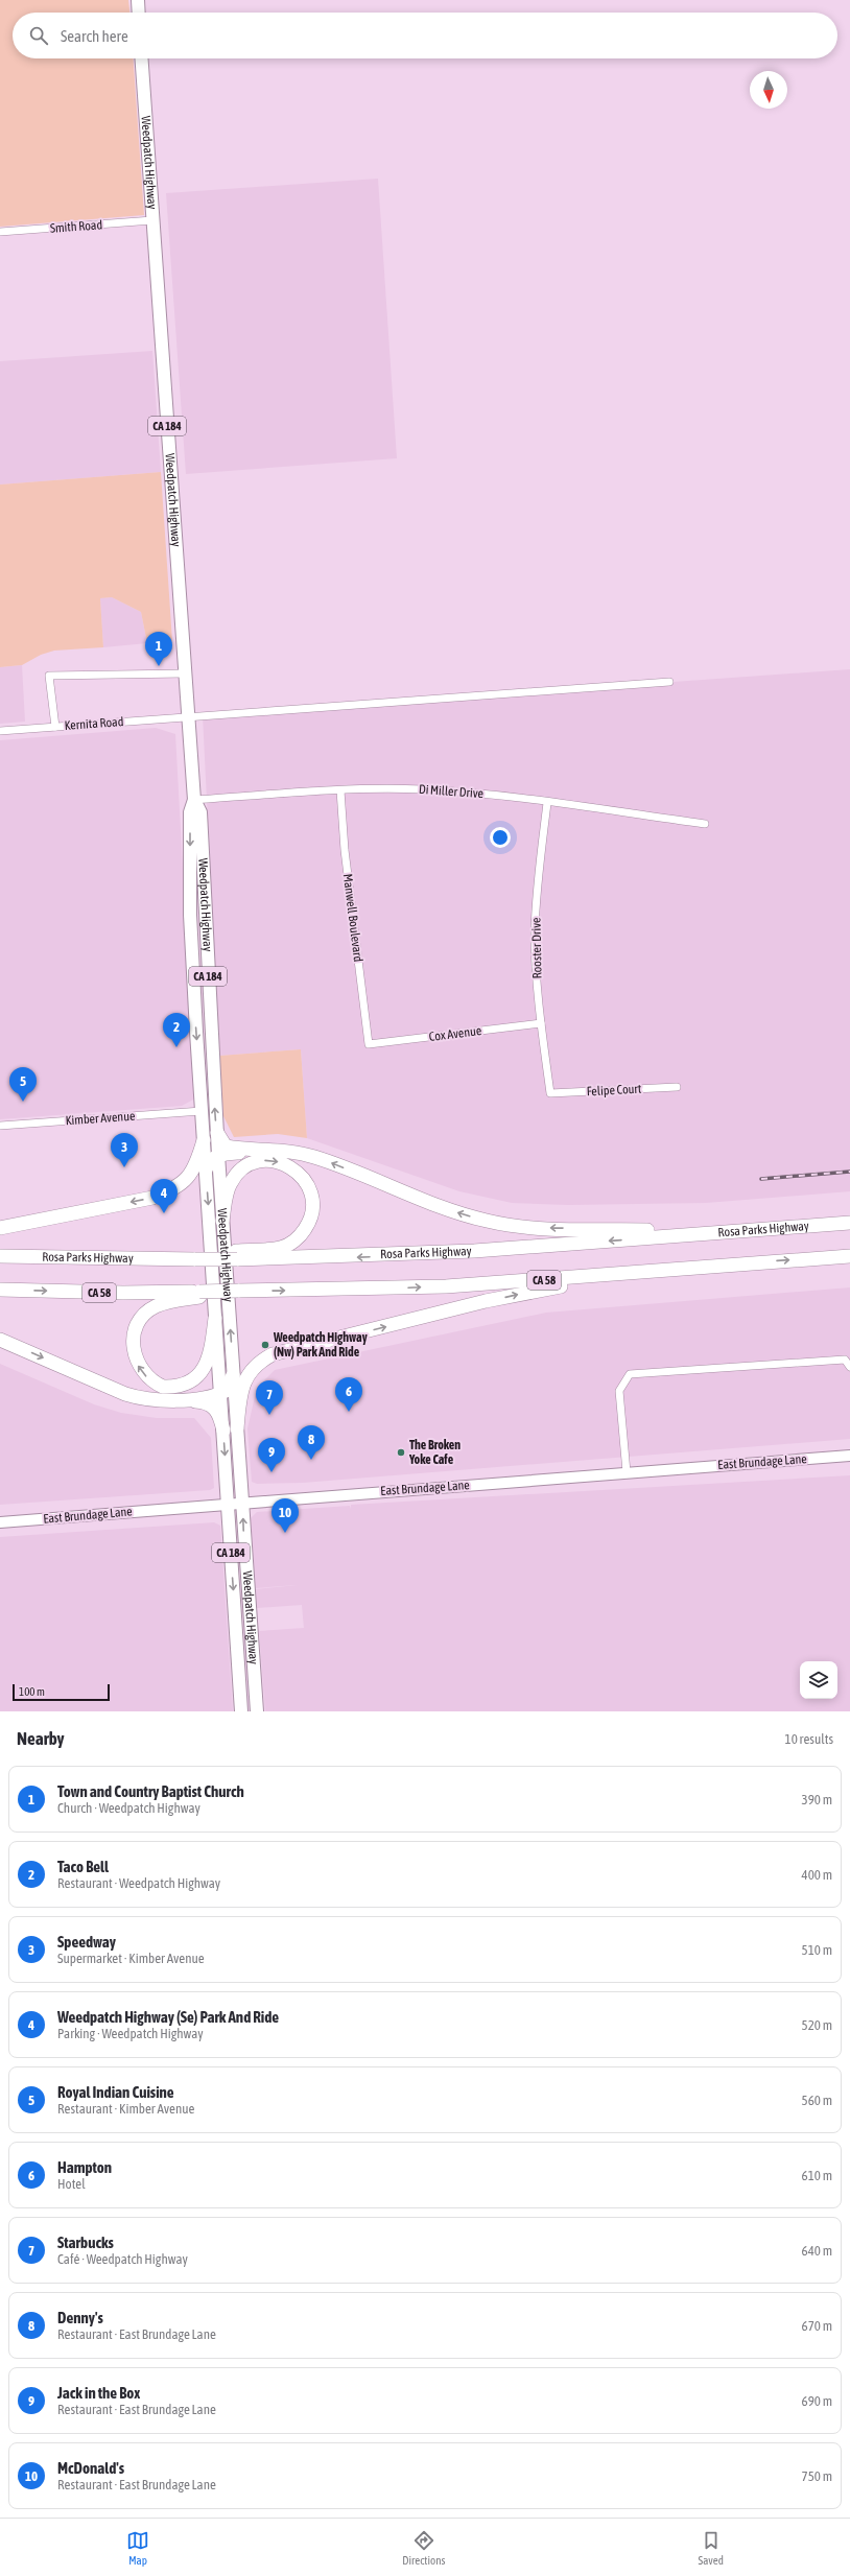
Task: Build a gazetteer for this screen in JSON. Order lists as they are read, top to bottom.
{
  "streets": {
    "highway": ["Rosa Parks Highway", "CA 58"],
    "main road": ["Weedpatch Highway", "CA 184", "East Brundage Lane"],
    "street": [
      "Smith Road",
      "Kernita Road",
      "Di Miller Drive",
      "Manwell Boulevard",
      "Rooster Drive",
      "Cox Avenue",
      "Felipe Court",
      "Kimber Avenue"
    ]
  },
  "crossings": [
    ["Weedpatch Highway", "Smith Road"],
    ["Weedpatch Highway", "Kernita Road"],
    ["Weedpatch Highway", "Di Miller Drive"],
    ["Weedpatch Highway", "Kimber Avenue"],
    ["Weedpatch Highway", "East Brundage Lane"],
    ["Di Miller Drive", "Manwell Boulevard"],
    ["Di Miller Drive", "Rooster Drive"],
    ["Manwell Boulevard", "Cox Avenue"],
    ["Rooster Drive", "Cox Avenue"],
    ["Rooster Drive", "Felipe Court"]
  ],
  "places": ["Weedpatch Highway (Nw) Park And Ride", "The Broken Yoke Cafe"],
  "scale_bar": "100 m",
  "north": "bottom",
  "page": {
    "search": "Search here",
    "pins": [
      "1",
      "2",
      "5",
      "3",
      "4",
      "6",
      "7",
      "8",
      "9",
      "10"
    ],
    "scale": "100 m",
    "heading": ["Nearby", "10 results"],
    "list": [
      {
        "mark": "1",
        "name": "Town and Country Baptist Church",
        "note": "Church · Weedpatch Highway",
        "value": "390 m"
      },
      {
        "mark": "2",
        "name": "Taco Bell",
        "note": "Restaurant · Weedpatch Highway",
        "value": "400 m"
      },
      {
        "mark": "3",
        "name": "Speedway",
        "note": "Supermarket · Kimber Avenue",
        "value": "510 m"
      },
      {
        "mark": "4",
        "name": "Weedpatch Highway (Se) Park And Ride",
        "note": "Parking · Weedpatch Highway",
        "value": "520 m"
      },
      {
        "mark": "5",
        "name": "Royal Indian Cuisine",
        "note": "Restaurant · Kimber Avenue",
        "value": "560 m"
      },
      {
        "mark": "6",
        "name": "Hampton",
        "note": "Hotel",
        "value": "610 m"
      },
      {
        "mark": "7",
        "name": "Starbucks",
        "note": "Café · Weedpatch Highway",
        "value": "640 m"
      },
      {
        "mark": "8",
        "name": "Denny's",
        "note": "Restaurant · East Brundage Lane",
        "value": "670 m"
      },
      {
        "mark": "9",
        "name": "Jack in the Box",
        "note": "Restaurant · East Brundage Lane",
        "value": "690 m"
      },
      {
        "mark": "10",
        "name": "McDonald's",
        "note": "Restaurant · East Brundage Lane",
        "value": "750 m"
      }
    ],
    "nav": ["Map", "Directions", "Saved"]
  }
}
